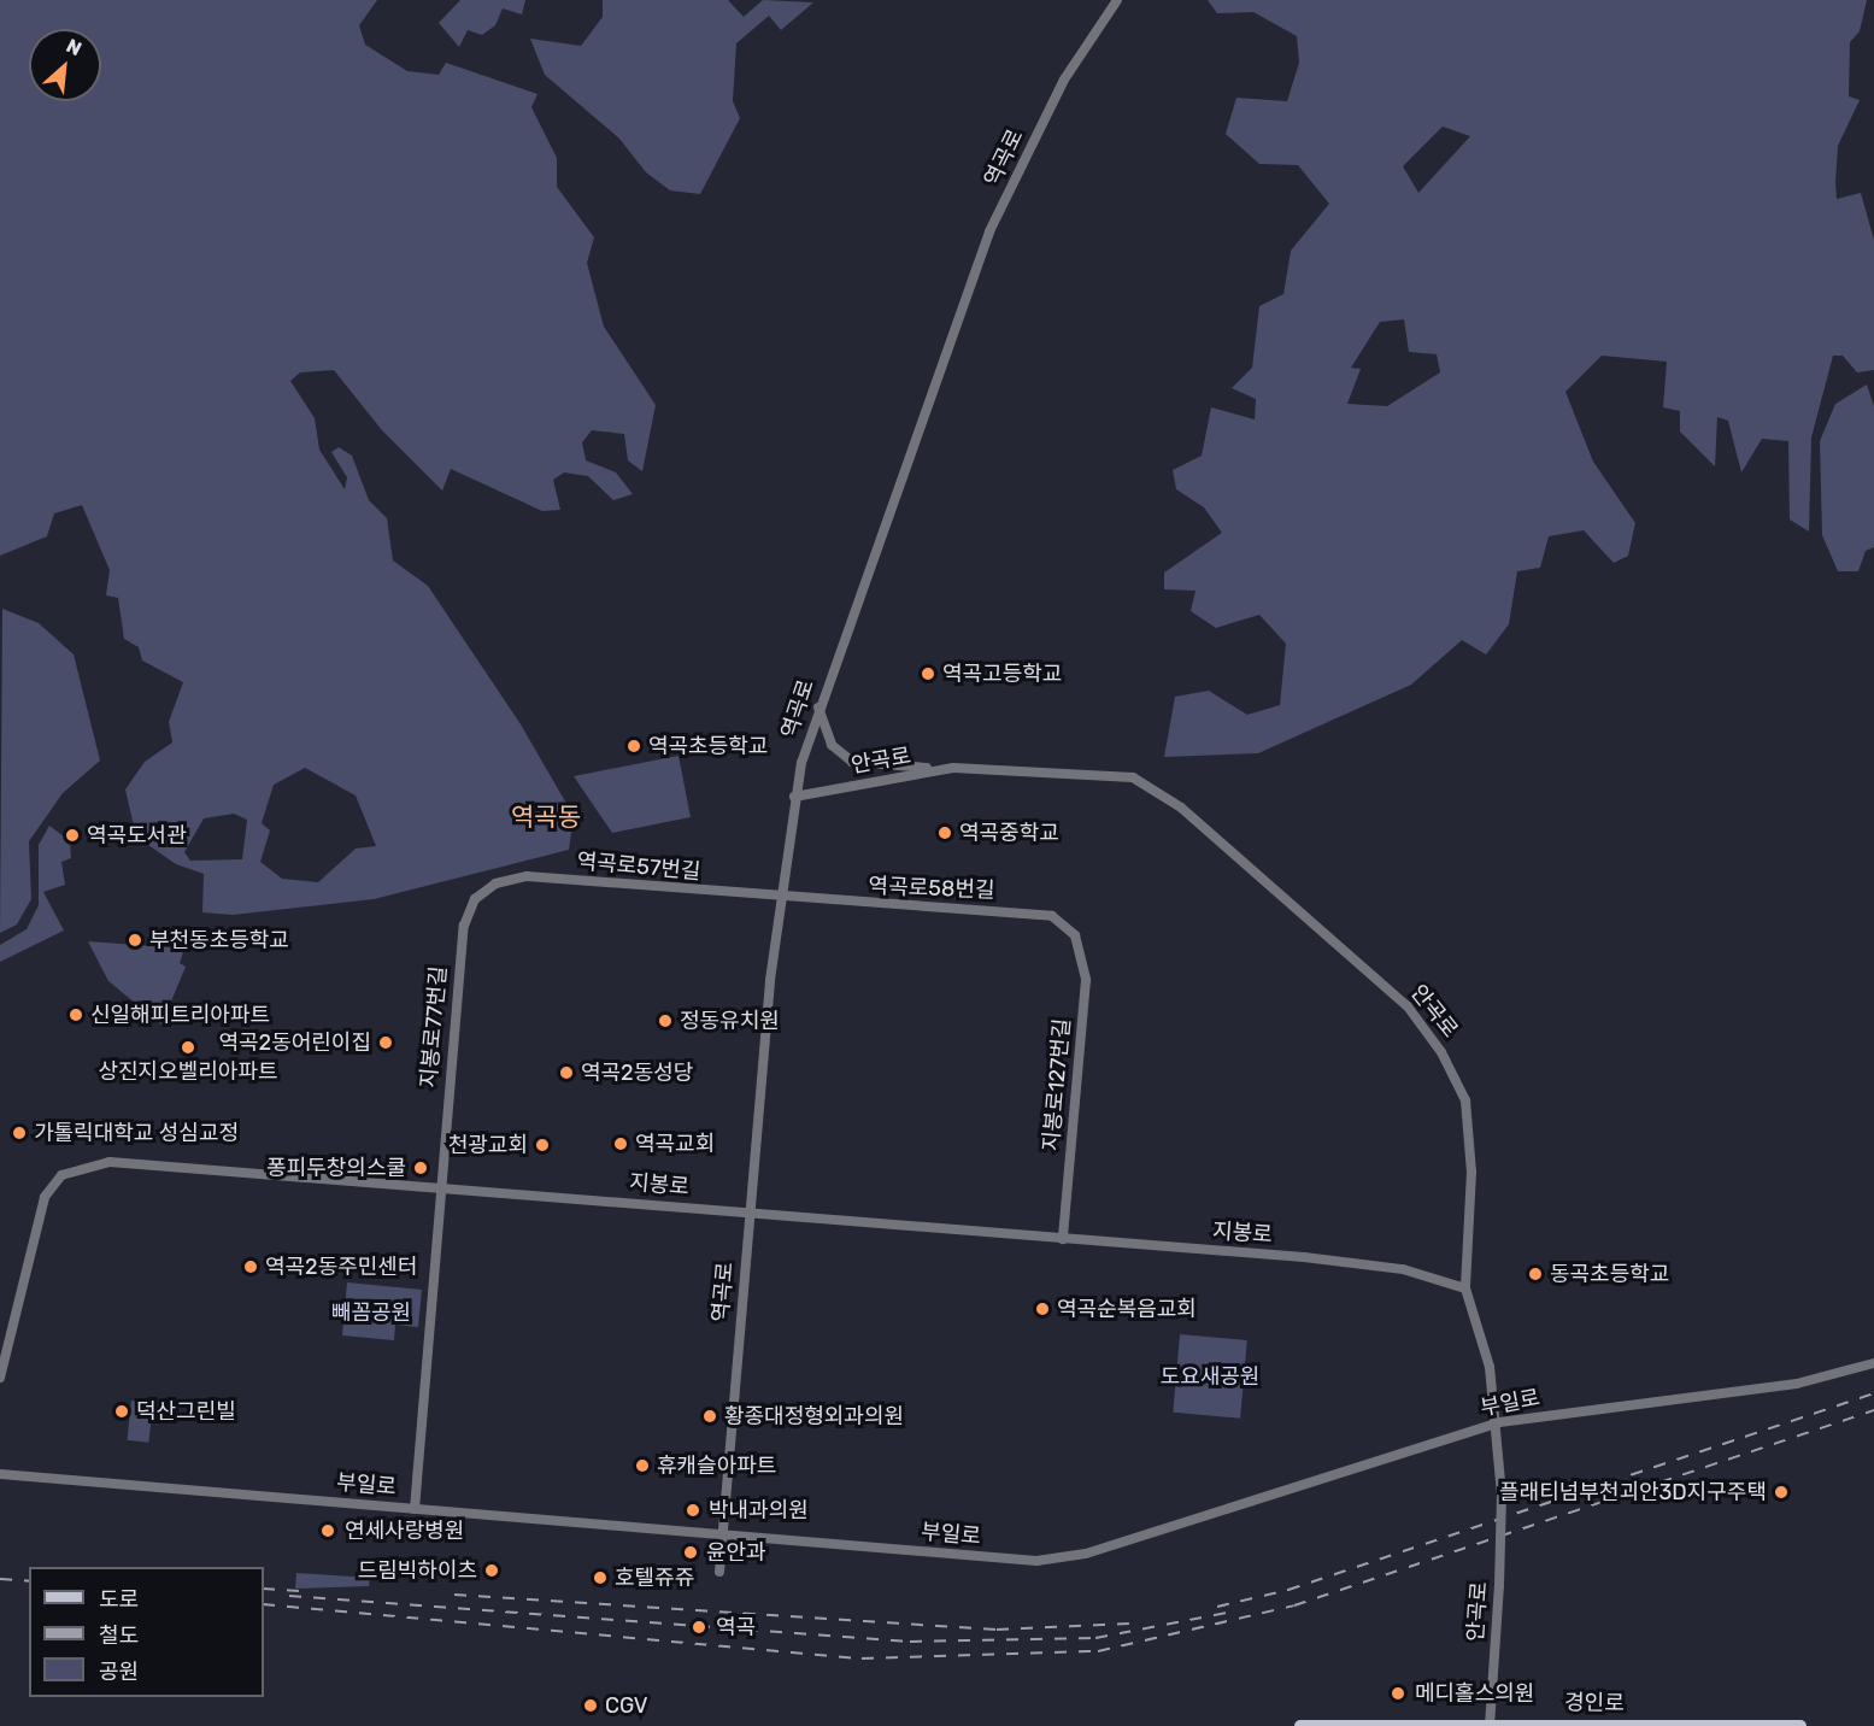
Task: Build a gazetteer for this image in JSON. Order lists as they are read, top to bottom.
{
  "streets": {
    "main road": ["경인로"],
    "street": [
      "역곡로",
      "안곡로",
      "역곡로57번길",
      "역곡로58번길",
      "지봉로77번길",
      "지봉로127번길",
      "지봉로",
      "부일로"
    ]
  },
  "crossings": [
    ["역곡로", "안곡로"],
    ["역곡로", "역곡로57번길"],
    ["역곡로", "역곡로58번길"],
    ["역곡로", "지봉로"],
    ["역곡로", "부일로"],
    ["안곡로", "지봉로"],
    ["안곡로", "부일로"],
    ["안곡로", "경인로"],
    ["역곡로57번길", "역곡로58번길"],
    ["역곡로57번길", "지봉로77번길"],
    ["역곡로58번길", "지봉로127번길"],
    ["지봉로77번길", "지봉로"],
    ["지봉로77번길", "부일로"],
    ["지봉로127번길", "지봉로"]
  ],
  "districts": ["역곡동"],
  "parks": ["빼꼼공원", "도요새공원"],
  "places": [
    "역곡고등학교",
    "역곡초등학교",
    "역곡중학교",
    "역곡도서관",
    "부천동초등학교",
    "신일해피트리아파트",
    "정동유치원",
    "역곡2동어린이집",
    "상진지오벨리아파트",
    "역곡2동성당",
    "가톨릭대학교 성심교정",
    "역곡교회",
    "천광교회",
    "퐁피두창의스쿨",
    "역곡2동주민센터",
    "동곡초등학교",
    "역곡순복음교회",
    "덕산그린빌",
    "황종대정형외과의원",
    "휴캐슬아파트",
    "플래티넘부천괴안3D지구주택",
    "박내과의원",
    "연세사랑병원",
    "윤안과",
    "드림빅하이츠",
    "호텔쥬쥬",
    "역곡",
    "메디홀스의원",
    "CGV"
  ],
  "legend": ["도로", "철도", "공원"],
  "north": "top right"
}
